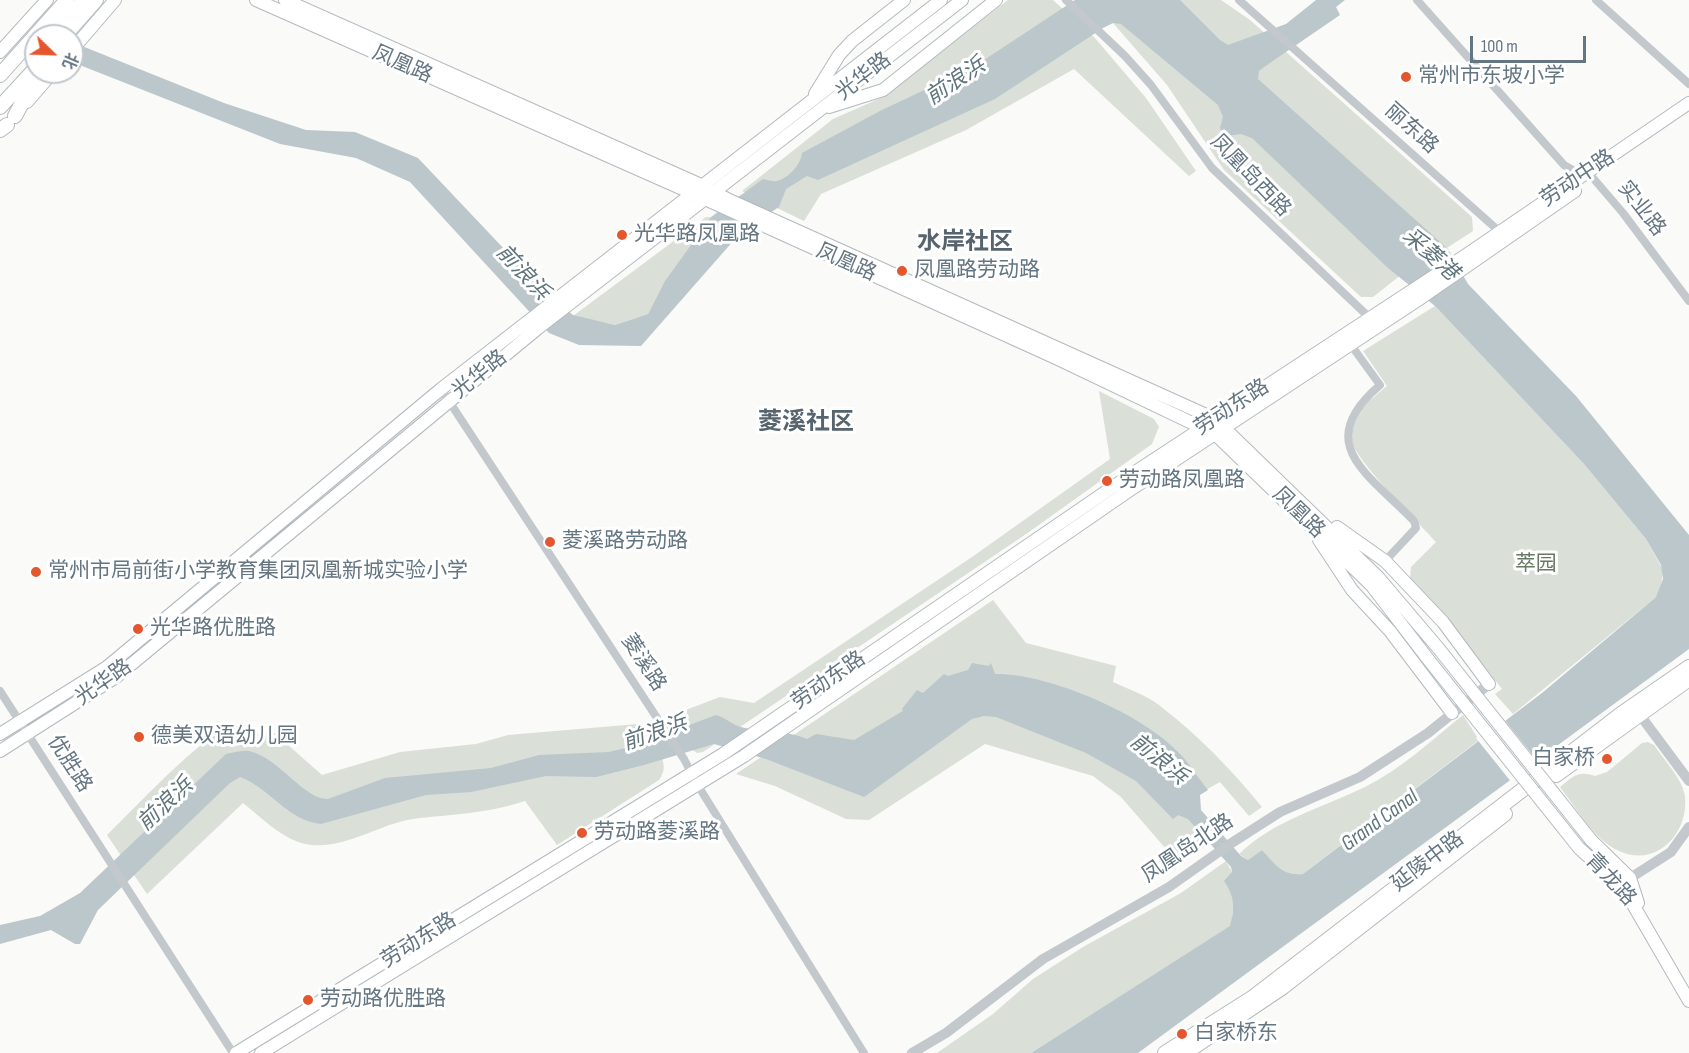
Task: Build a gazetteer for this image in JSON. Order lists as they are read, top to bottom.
{
  "streets": {
    "main road": [
      "凤凰路",
      "光华路",
      "劳动中路",
      "劳动东路",
      "延陵中路",
      "青龙路"
    ],
    "street": [
      "丽东路",
      "凤凰岛西路",
      "实业路",
      "菱溪路",
      "优胜路",
      "凤凰岛北路"
    ]
  },
  "crossings": [
    ["凤凰路", "光华路"],
    ["凤凰路", "劳动东路"],
    ["凤凰路", "青龙路"],
    ["光华路", "菱溪路"],
    ["光华路", "优胜路"],
    ["丽东路", "劳动中路"],
    ["凤凰岛西路", "劳动东路"],
    ["劳动中路", "实业路"],
    ["劳动中路", "劳动东路"],
    ["劳动东路", "菱溪路"],
    ["劳动东路", "优胜路"]
  ],
  "districts": ["水岸社区", "菱溪社区"],
  "water": ["前浪浜", "采菱港", "Grand Canal"],
  "parks": ["萃园"],
  "places": [
    "常州市东坡小学",
    "光华路凤凰路",
    "凤凰路劳动路",
    "劳动路凤凰路",
    "菱溪路劳动路",
    "常州市局前街小学教育集团凤凰新城实验小学",
    "光华路优胜路",
    "德美双语幼儿园",
    "白家桥",
    "劳动路菱溪路",
    "劳动路优胜路",
    "白家桥东"
  ],
  "scale_bar": "100 m",
  "north": "bottom right"
}
